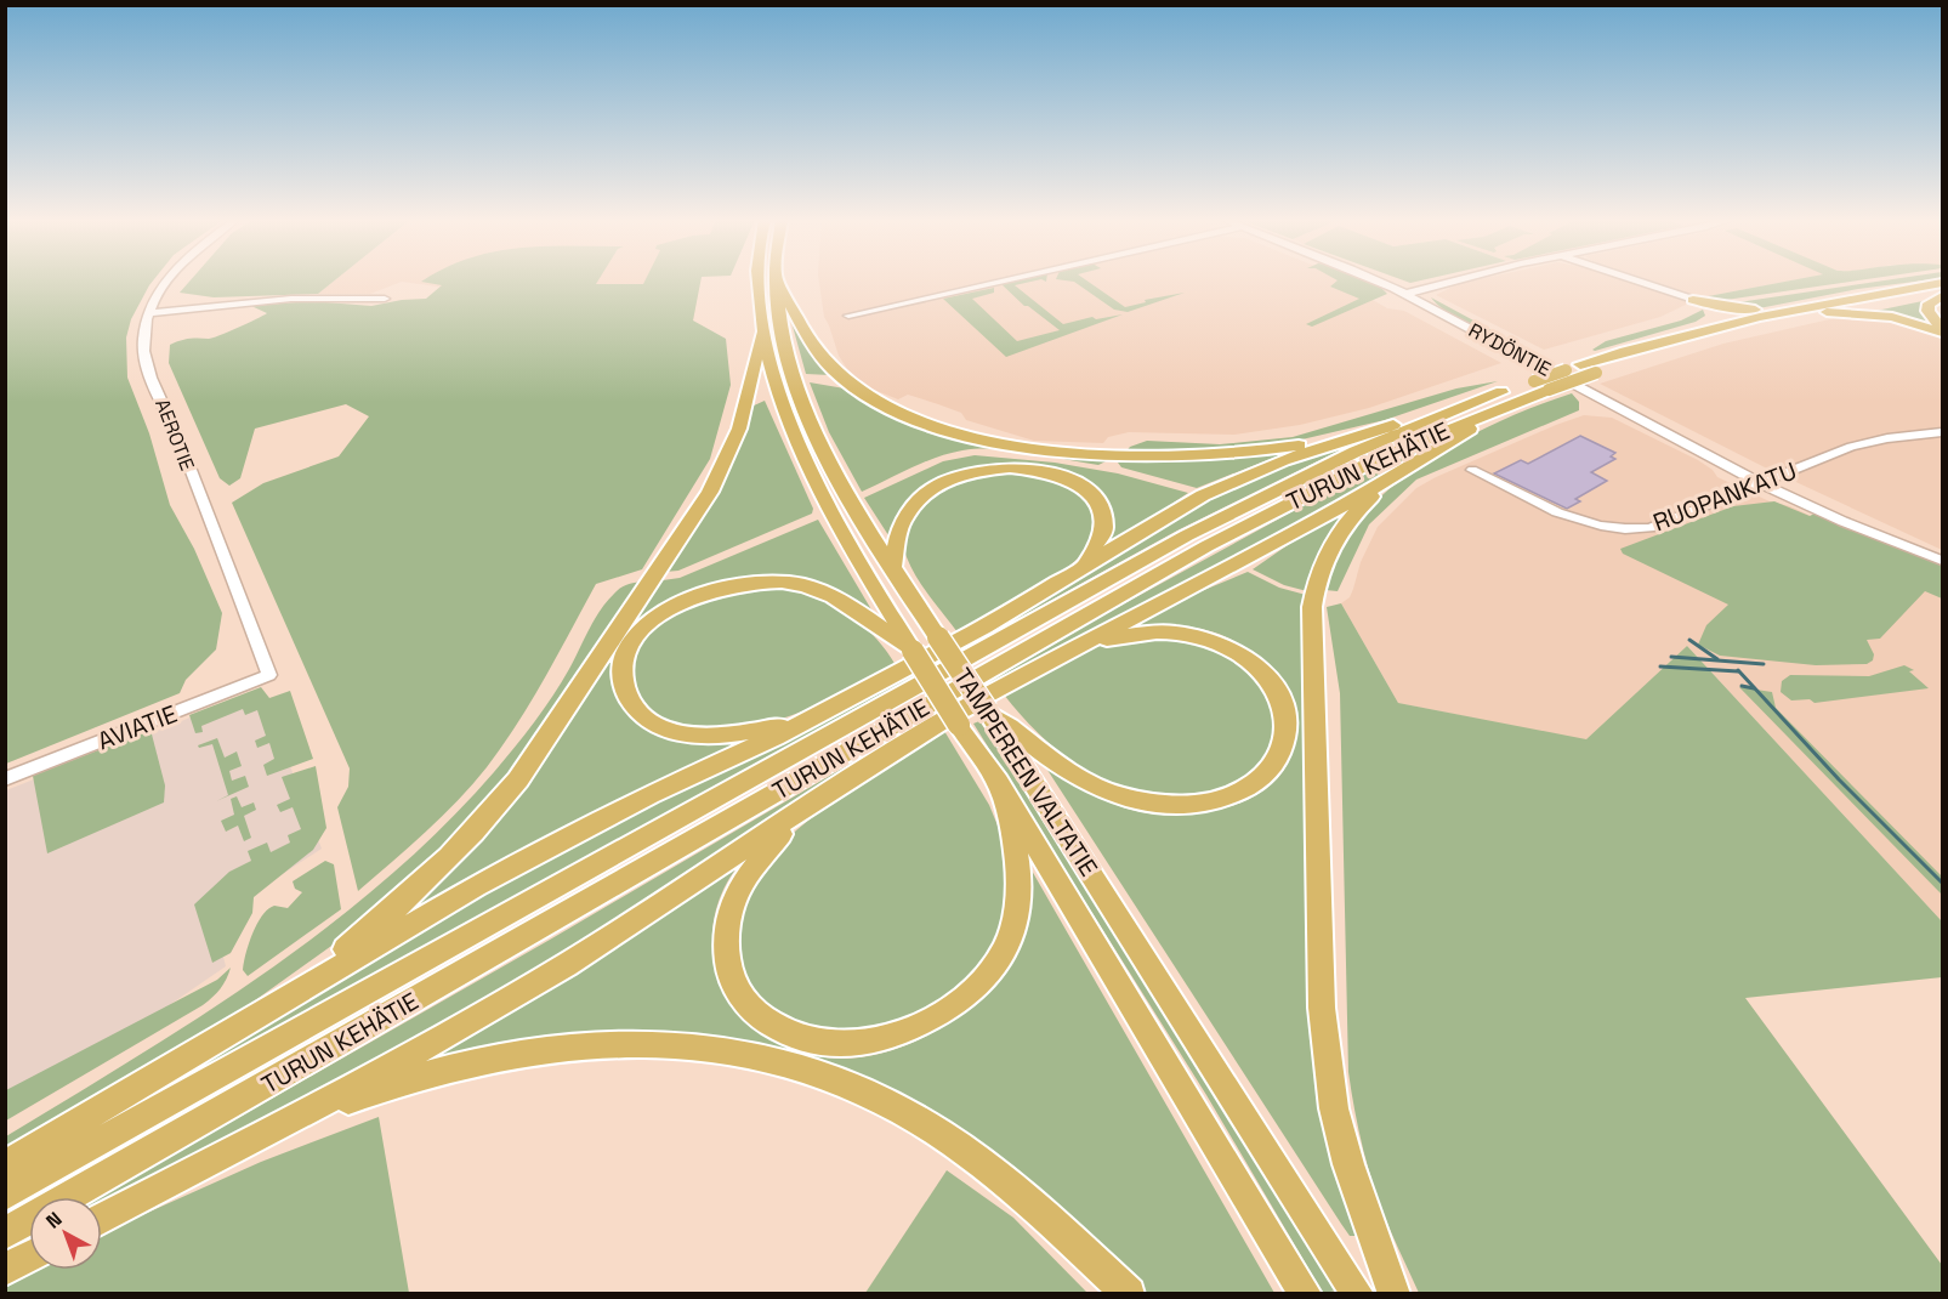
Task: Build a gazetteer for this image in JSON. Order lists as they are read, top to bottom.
{
  "streets": {
    "highway": ["TURUN KEHÄTIE", "TAMPEREEN VALTATIE"],
    "street": [
      "RYDÖNTIE",
      "AEROTIE",
      "RUOPANKATU",
      "AVIATIE"
    ]
  },
  "crossings": [
    ["RYDÖNTIE", "RUOPANKATU"],
    ["AEROTIE", "AVIATIE"]
  ],
  "north": "top left"
}
